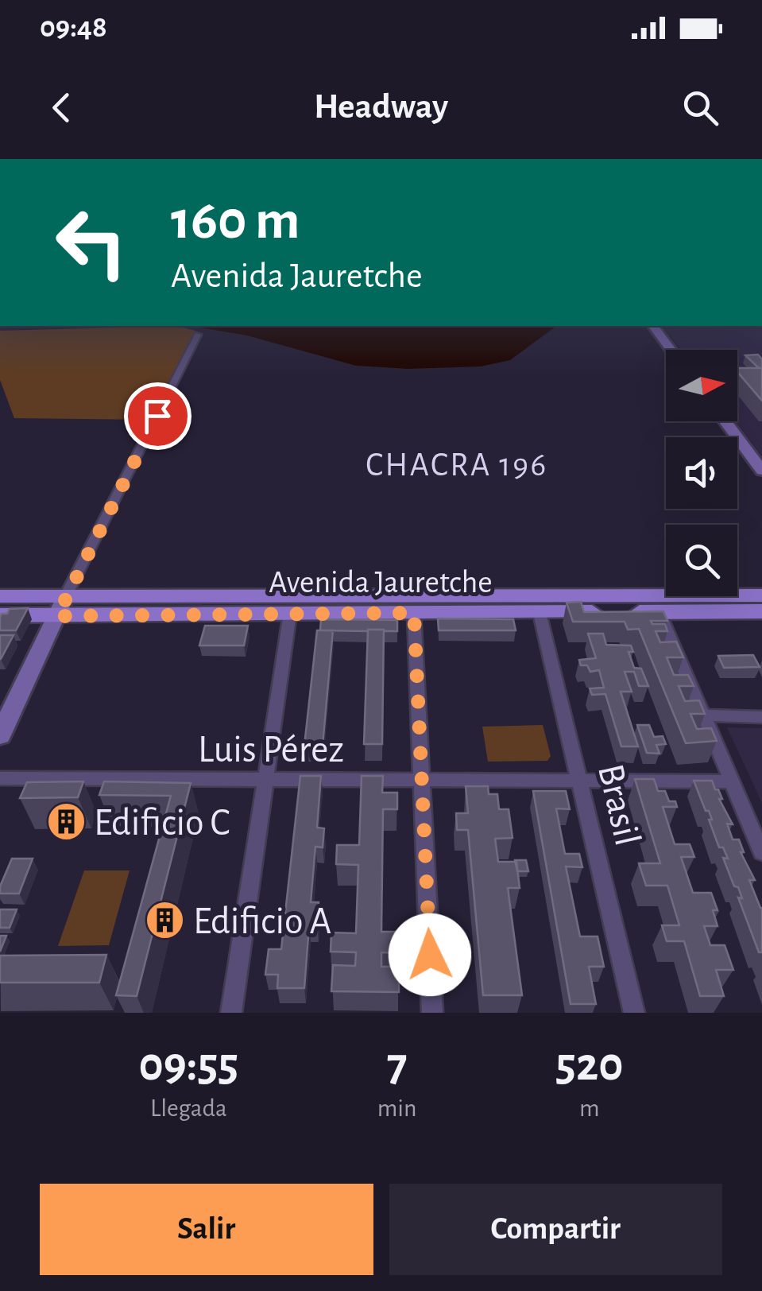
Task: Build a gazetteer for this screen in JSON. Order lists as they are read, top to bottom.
{
  "streets": {
    "main road": ["Avenida Jauretche"],
    "street": ["Luis Pérez", "Brasil"]
  },
  "crossings": [
    ["Avenida Jauretche", "Brasil"],
    ["Luis Pérez", "Brasil"]
  ],
  "districts": ["CHACRA 196"],
  "places": {
    "building": ["Edificio C", "Edificio A"]
  },
  "north": "right",
  "page": {
    "status": "09:48",
    "header": "Headway",
    "turn": ["160 m", "Avenida Jauretche"],
    "eta": [
      "09:55",
      "Llegada",
      "7",
      "min",
      "520",
      "m"
    ],
    "buttons": ["Salir", "Compartir"]
  }
}
